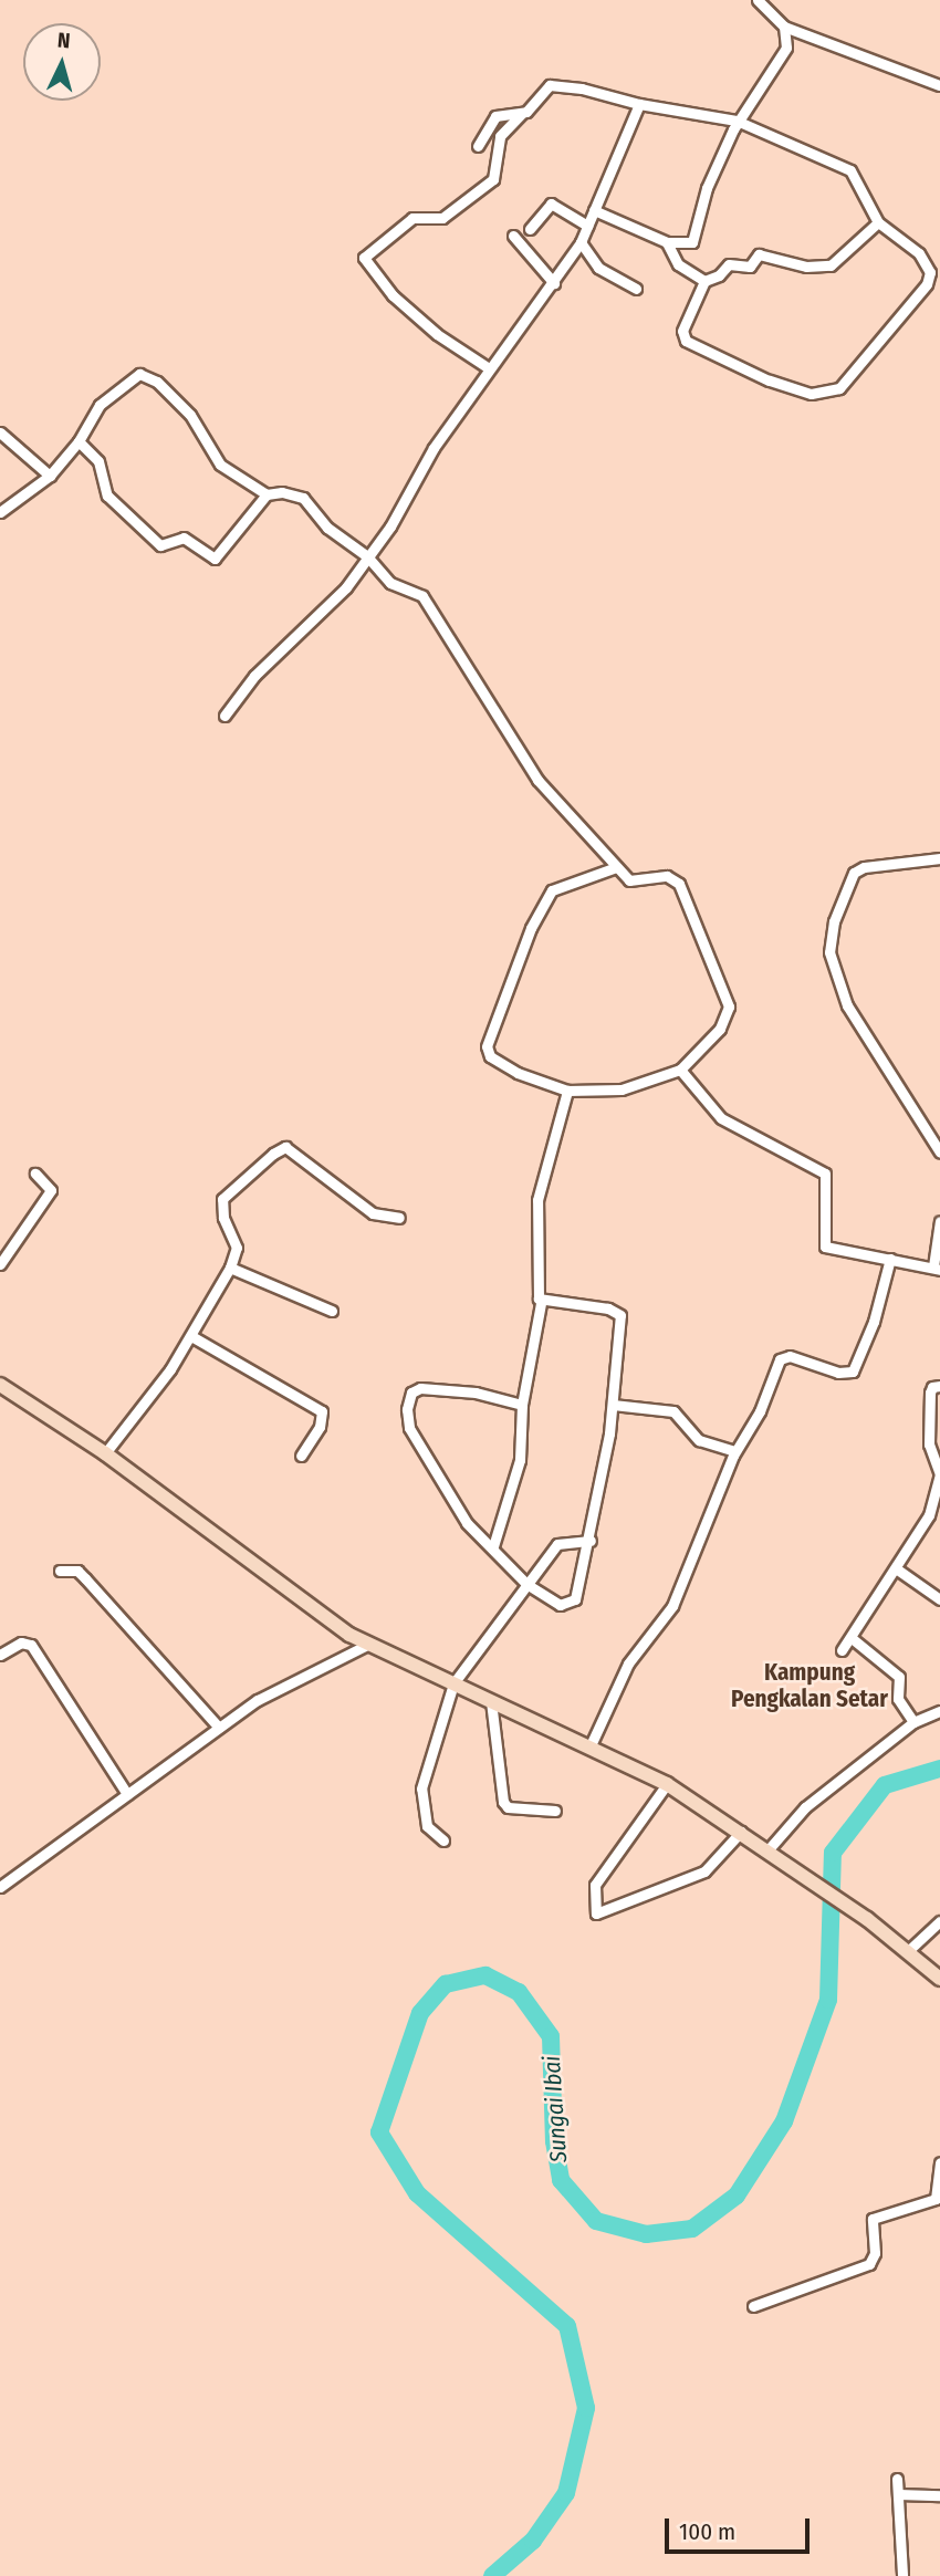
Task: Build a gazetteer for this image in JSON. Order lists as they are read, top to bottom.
{
  "districts": ["Kampung Pengkalan Setar"],
  "water": ["Sungai Ibai"],
  "scale_bar": "100 m",
  "north": "top"
}
